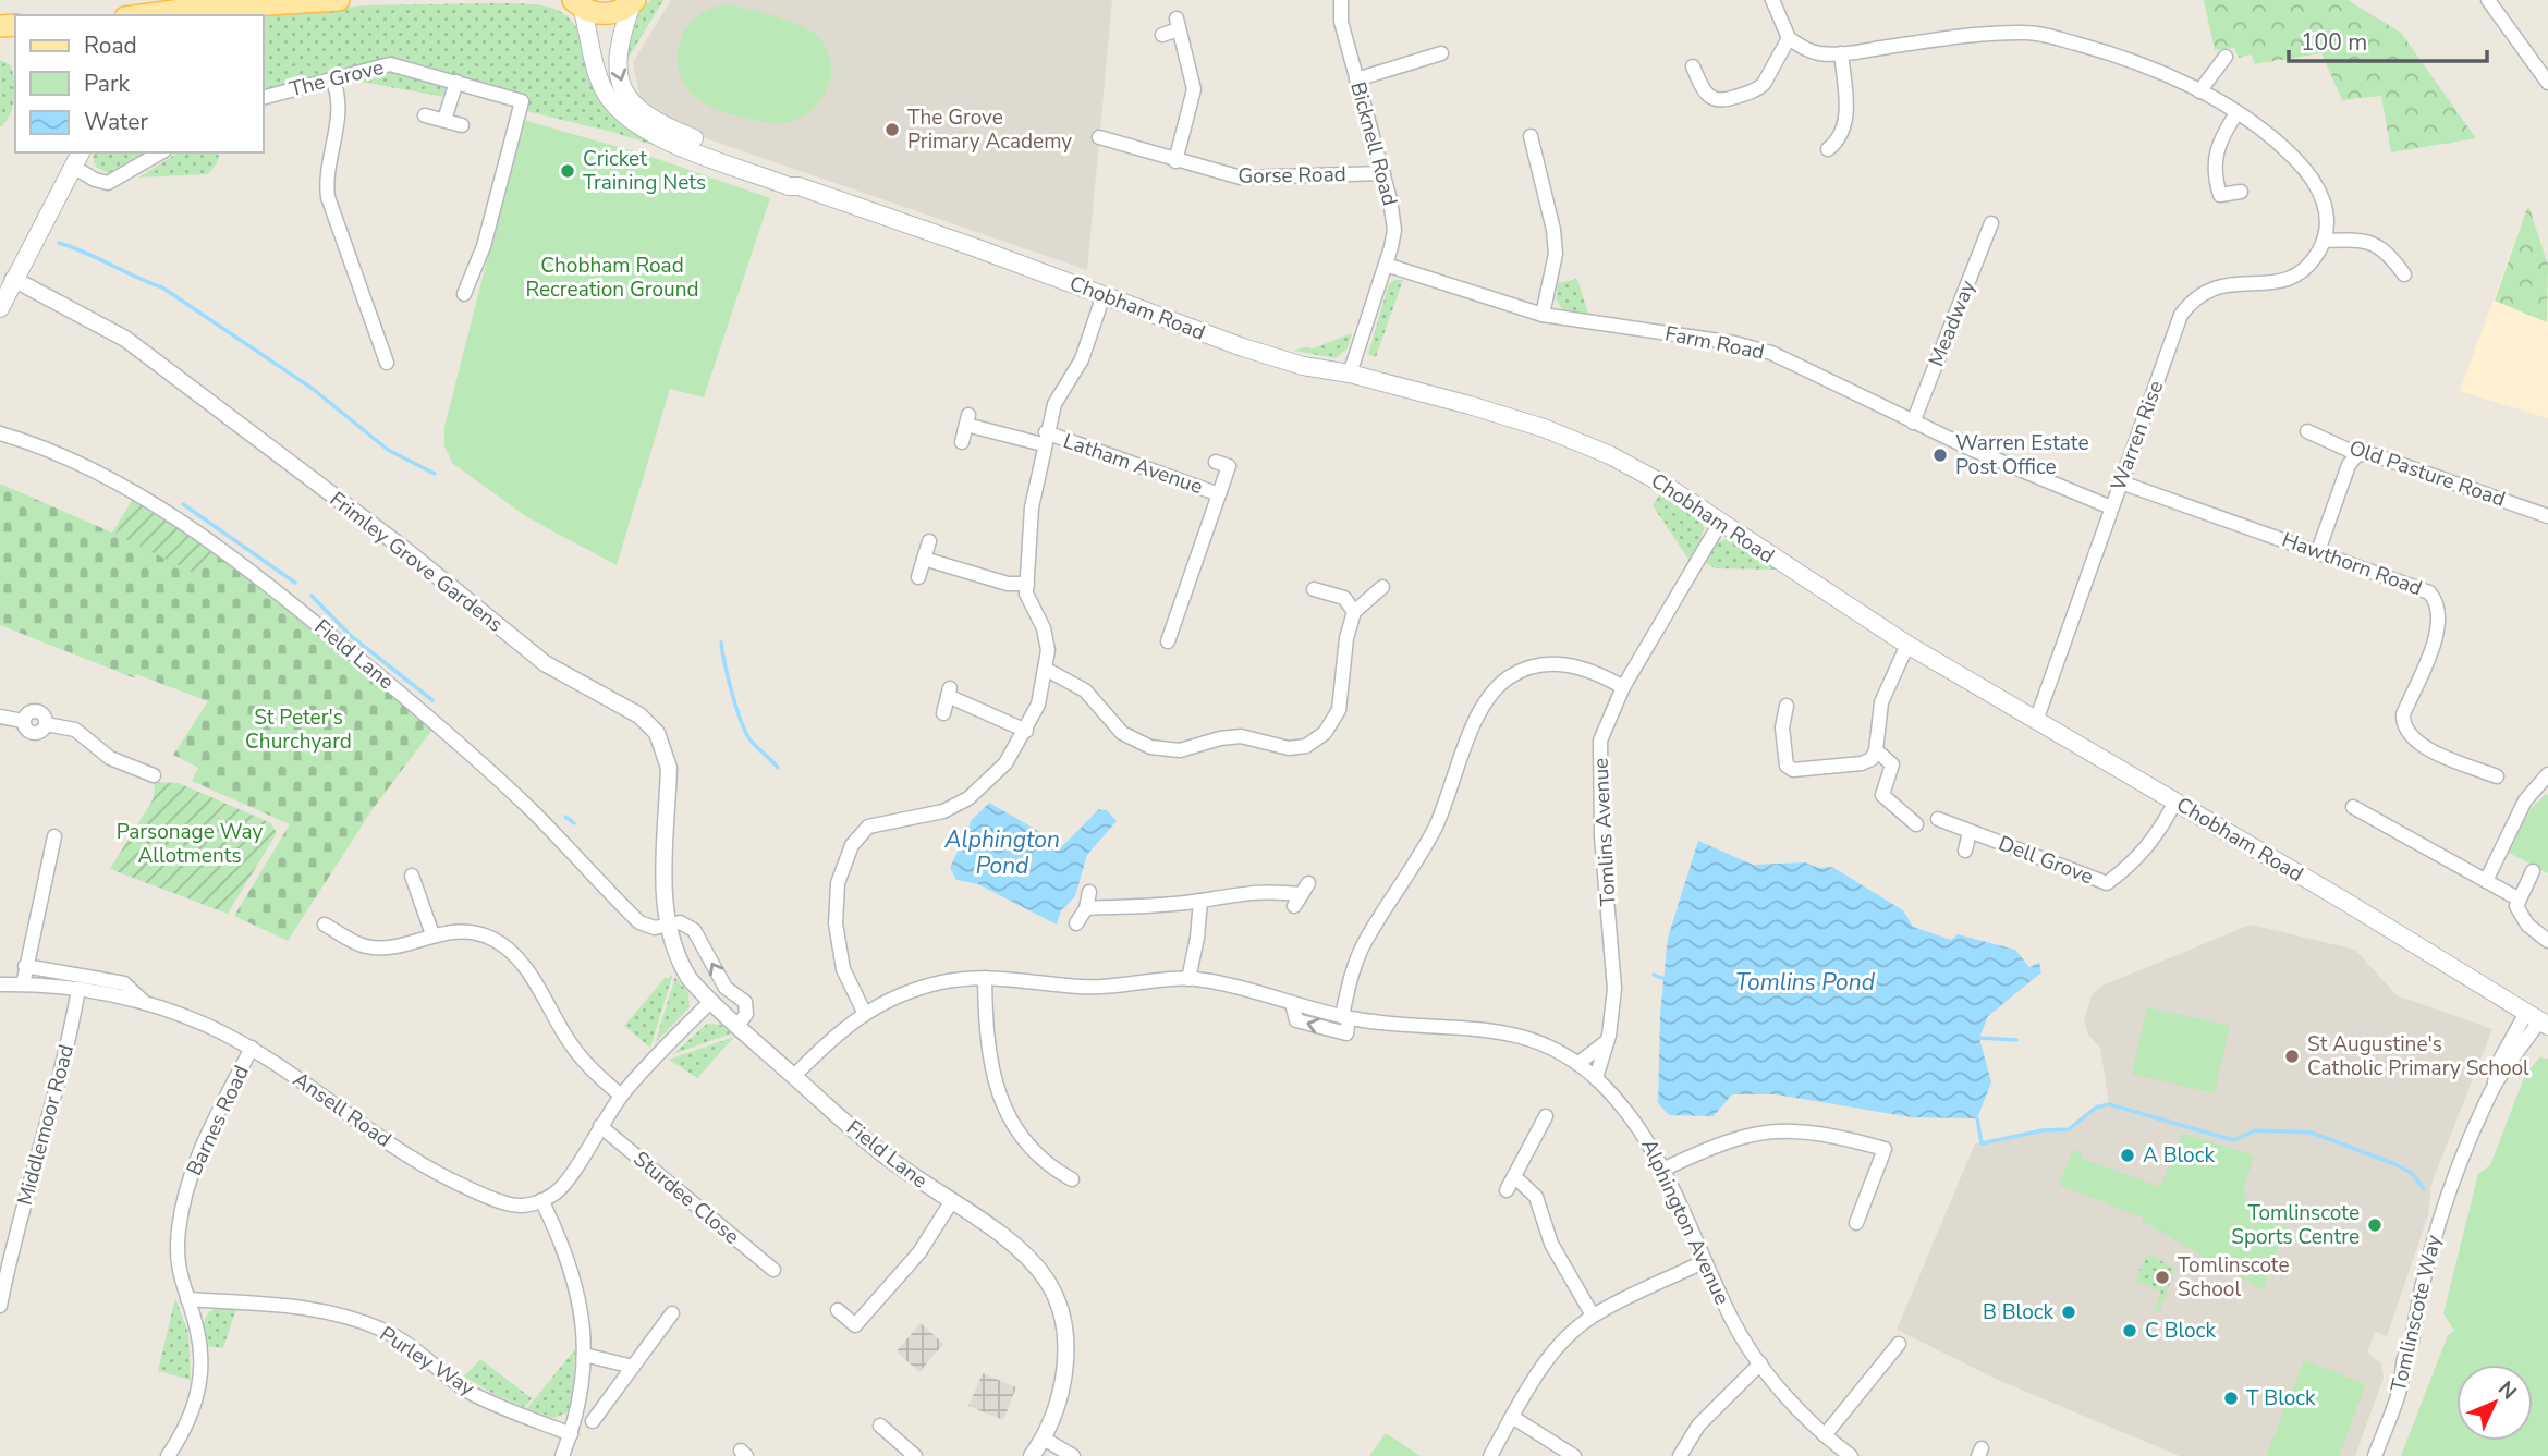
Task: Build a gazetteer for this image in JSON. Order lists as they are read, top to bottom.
{
  "streets": {
    "main road": ["Chobham Road"],
    "street": [
      "The Grove",
      "Bicknell Road",
      "Gorse Road",
      "Meadway",
      "Farm Road",
      "Warren Rise",
      "Latham Avenue",
      "Old Pasture Road",
      "Frimley Grove Gardens",
      "Hawthorn Road",
      "Field Lane",
      "Tomlins Avenue",
      "Dell Grove",
      "Ansell Road",
      "Barnes Road",
      "Middlemoor Road",
      "Sturdee Close",
      "Alphington Avenue",
      "Tomlinscote Way",
      "Purley Way"
    ]
  },
  "crossings": [
    ["Bicknell Road", "Gorse Road"],
    ["Bicknell Road", "Chobham Road"],
    ["Bicknell Road", "Farm Road"],
    ["Chobham Road", "Warren Rise"],
    ["Chobham Road", "Tomlins Avenue"],
    ["Chobham Road", "Dell Grove"],
    ["Chobham Road", "Tomlinscote Way"],
    ["Meadway", "Farm Road"],
    ["Farm Road", "Warren Rise"],
    ["Warren Rise", "Hawthorn Road"],
    ["Frimley Grove Gardens", "Field Lane"],
    ["Field Lane", "Alphington Avenue"],
    ["Tomlins Avenue", "Alphington Avenue"],
    ["Ansell Road", "Barnes Road"],
    ["Ansell Road", "Middlemoor Road"],
    ["Barnes Road", "Purley Way"]
  ],
  "water": ["Alphington Pond", "Tomlins Pond"],
  "parks": ["Chobham Road Recreation Ground", "St Peter's Churchyard", "Parsonage Way Allotments"],
  "places": [
    "The Grove Primary Academy",
    "Cricket Training Nets",
    "Warren Estate Post Office",
    "St Augustine's Catholic Primary School",
    "A Block",
    "Tomlinscote Sports Centre",
    "Tomlinscote School",
    "B Block",
    "C Block",
    "T Block"
  ],
  "legend": ["Road", "Park", "Water"],
  "scale_bar": "100 m",
  "north": "top right"
}
